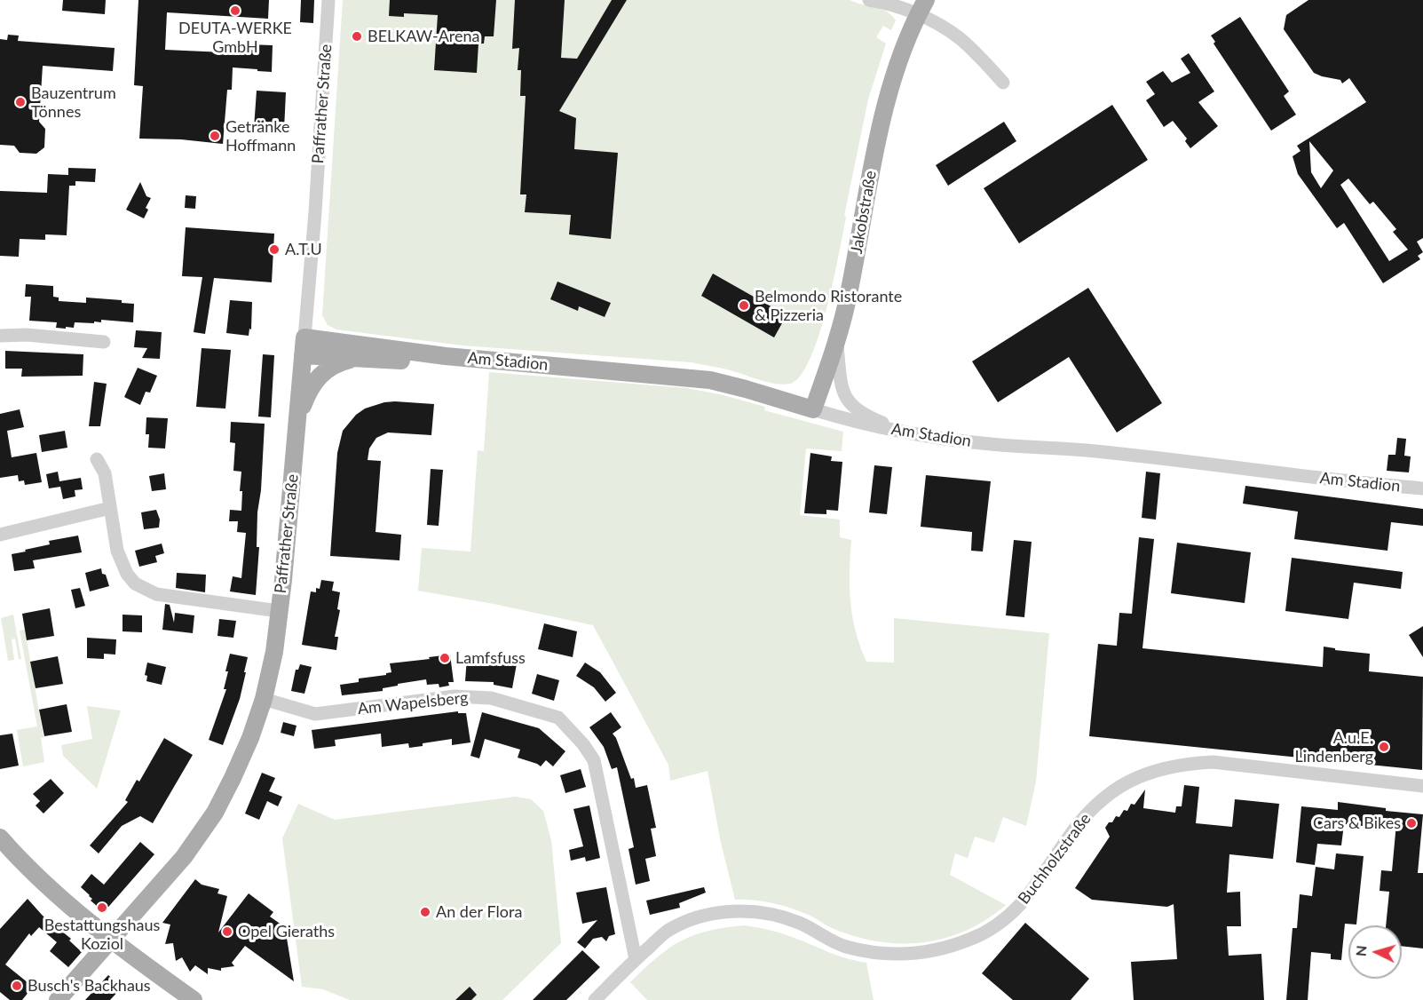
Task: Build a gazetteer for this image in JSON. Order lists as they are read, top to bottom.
{
  "streets": {
    "main road": ["Paffrather Straße", "Jakobstraße", "Am Stadion"],
    "street": ["Am Wapelsberg", "Buchholzstraße"]
  },
  "crossings": [
    ["Paffrather Straße", "Am Stadion"],
    ["Paffrather Straße", "Am Wapelsberg"],
    ["Jakobstraße", "Am Stadion"],
    ["Am Wapelsberg", "Buchholzstraße"]
  ],
  "places": [
    "DEUTA-WERKE GmbH",
    "BELKAW-Arena",
    "Bauzentrum Tönnes",
    "Getränke Hoffmann",
    "A.T.U",
    "Belmondo Ristorante & Pizzeria",
    "Lamfsfuss",
    "A.u.E. Lindenberg",
    "Cars & Bikes",
    "Bestattungshaus Koziol",
    "An der Flora",
    "Opel Gieraths",
    "Busch's Backhaus"
  ],
  "north": "left"
}
